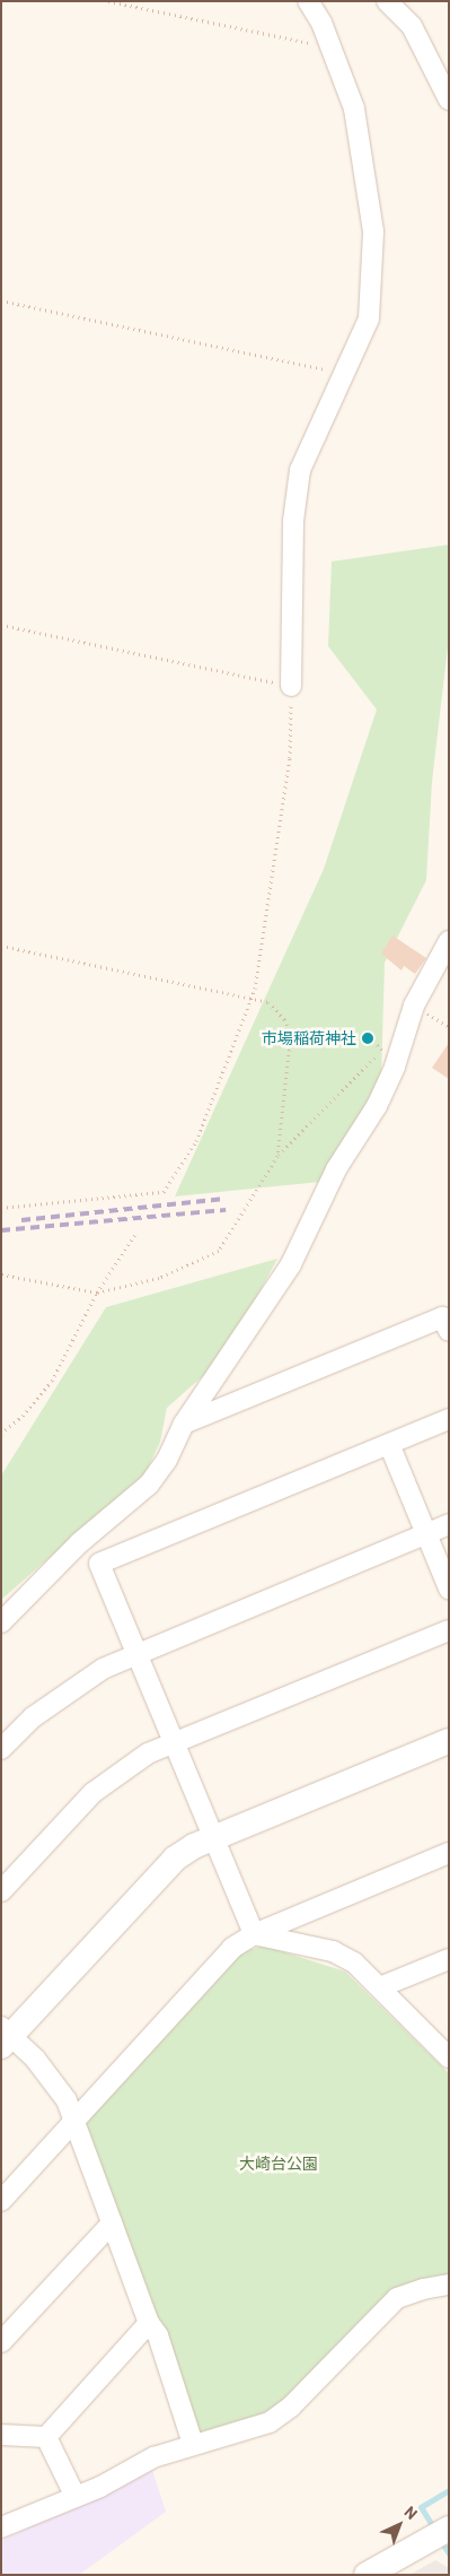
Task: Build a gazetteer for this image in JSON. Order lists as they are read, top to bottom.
{
  "parks": ["大崎台公園"],
  "places": ["市場稲荷神社"],
  "north": "top right"
}
